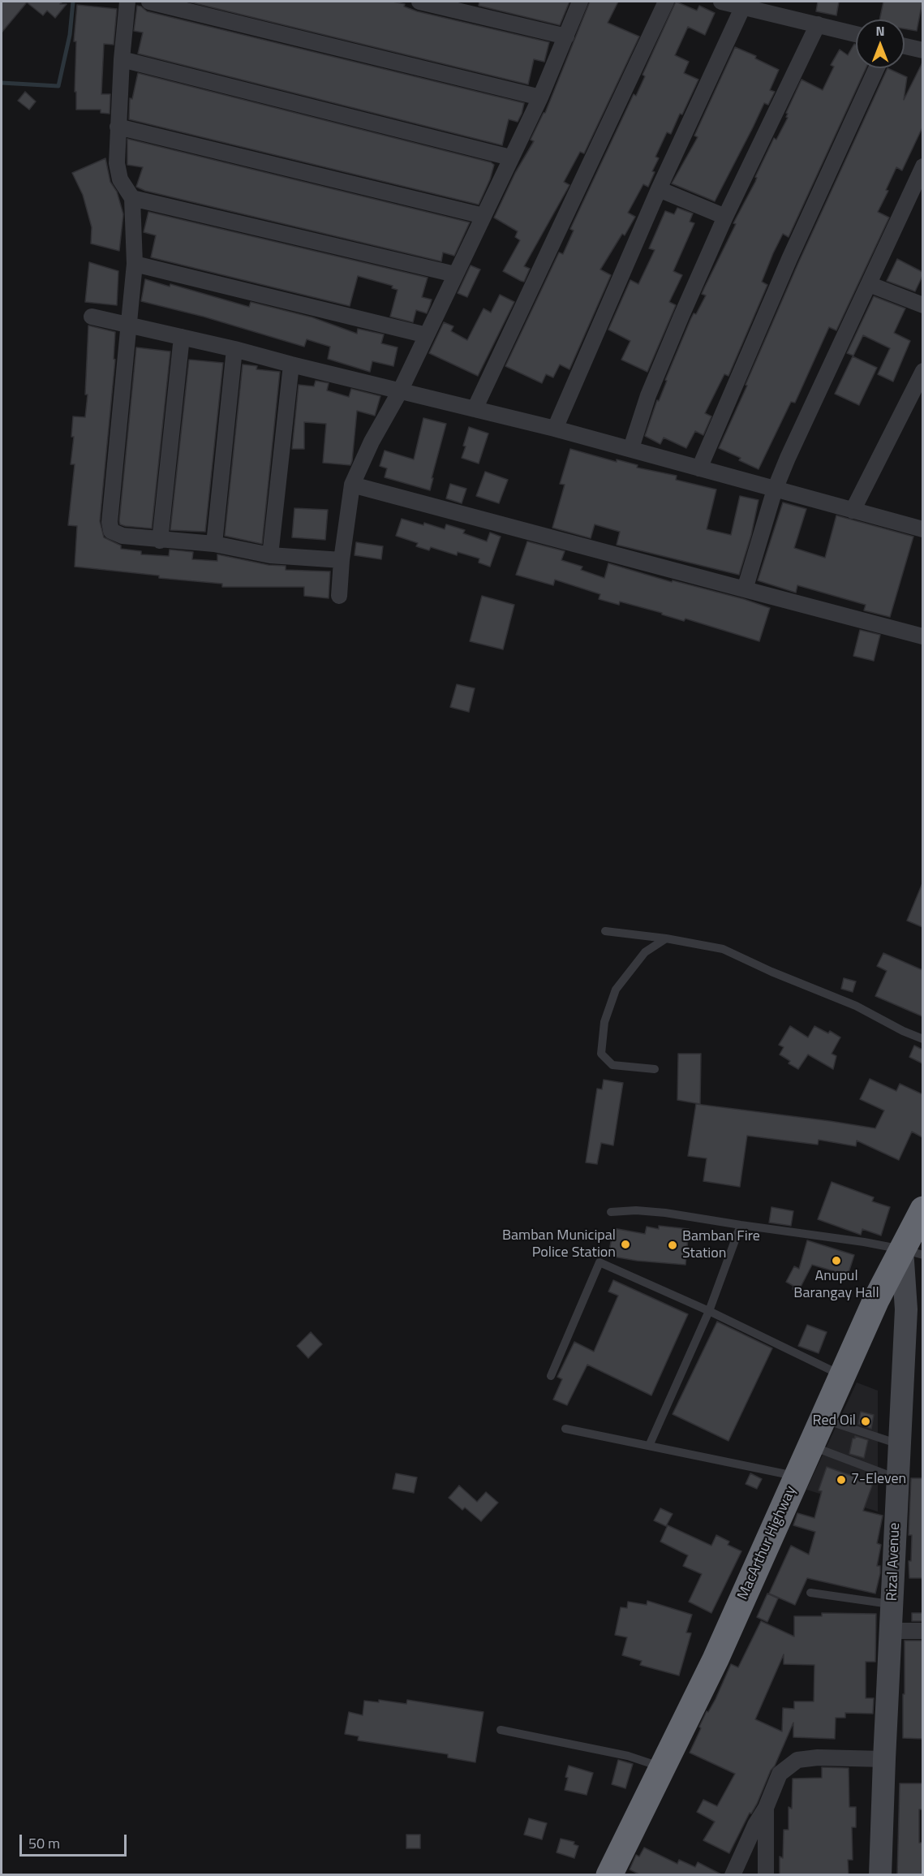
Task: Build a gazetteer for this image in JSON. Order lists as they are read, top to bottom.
{
  "streets": {
    "highway": ["MacArthur Highway"],
    "street": ["Rizal Avenue"]
  },
  "crossings": [
    ["MacArthur Highway", "Rizal Avenue"]
  ],
  "places": [
    "Bamban Municipal Police Station",
    "Bamban Fire Station",
    "Anupul Barangay Hall",
    "Red Oil",
    "7-Eleven"
  ],
  "scale_bar": "50 m",
  "north": "top"
}
